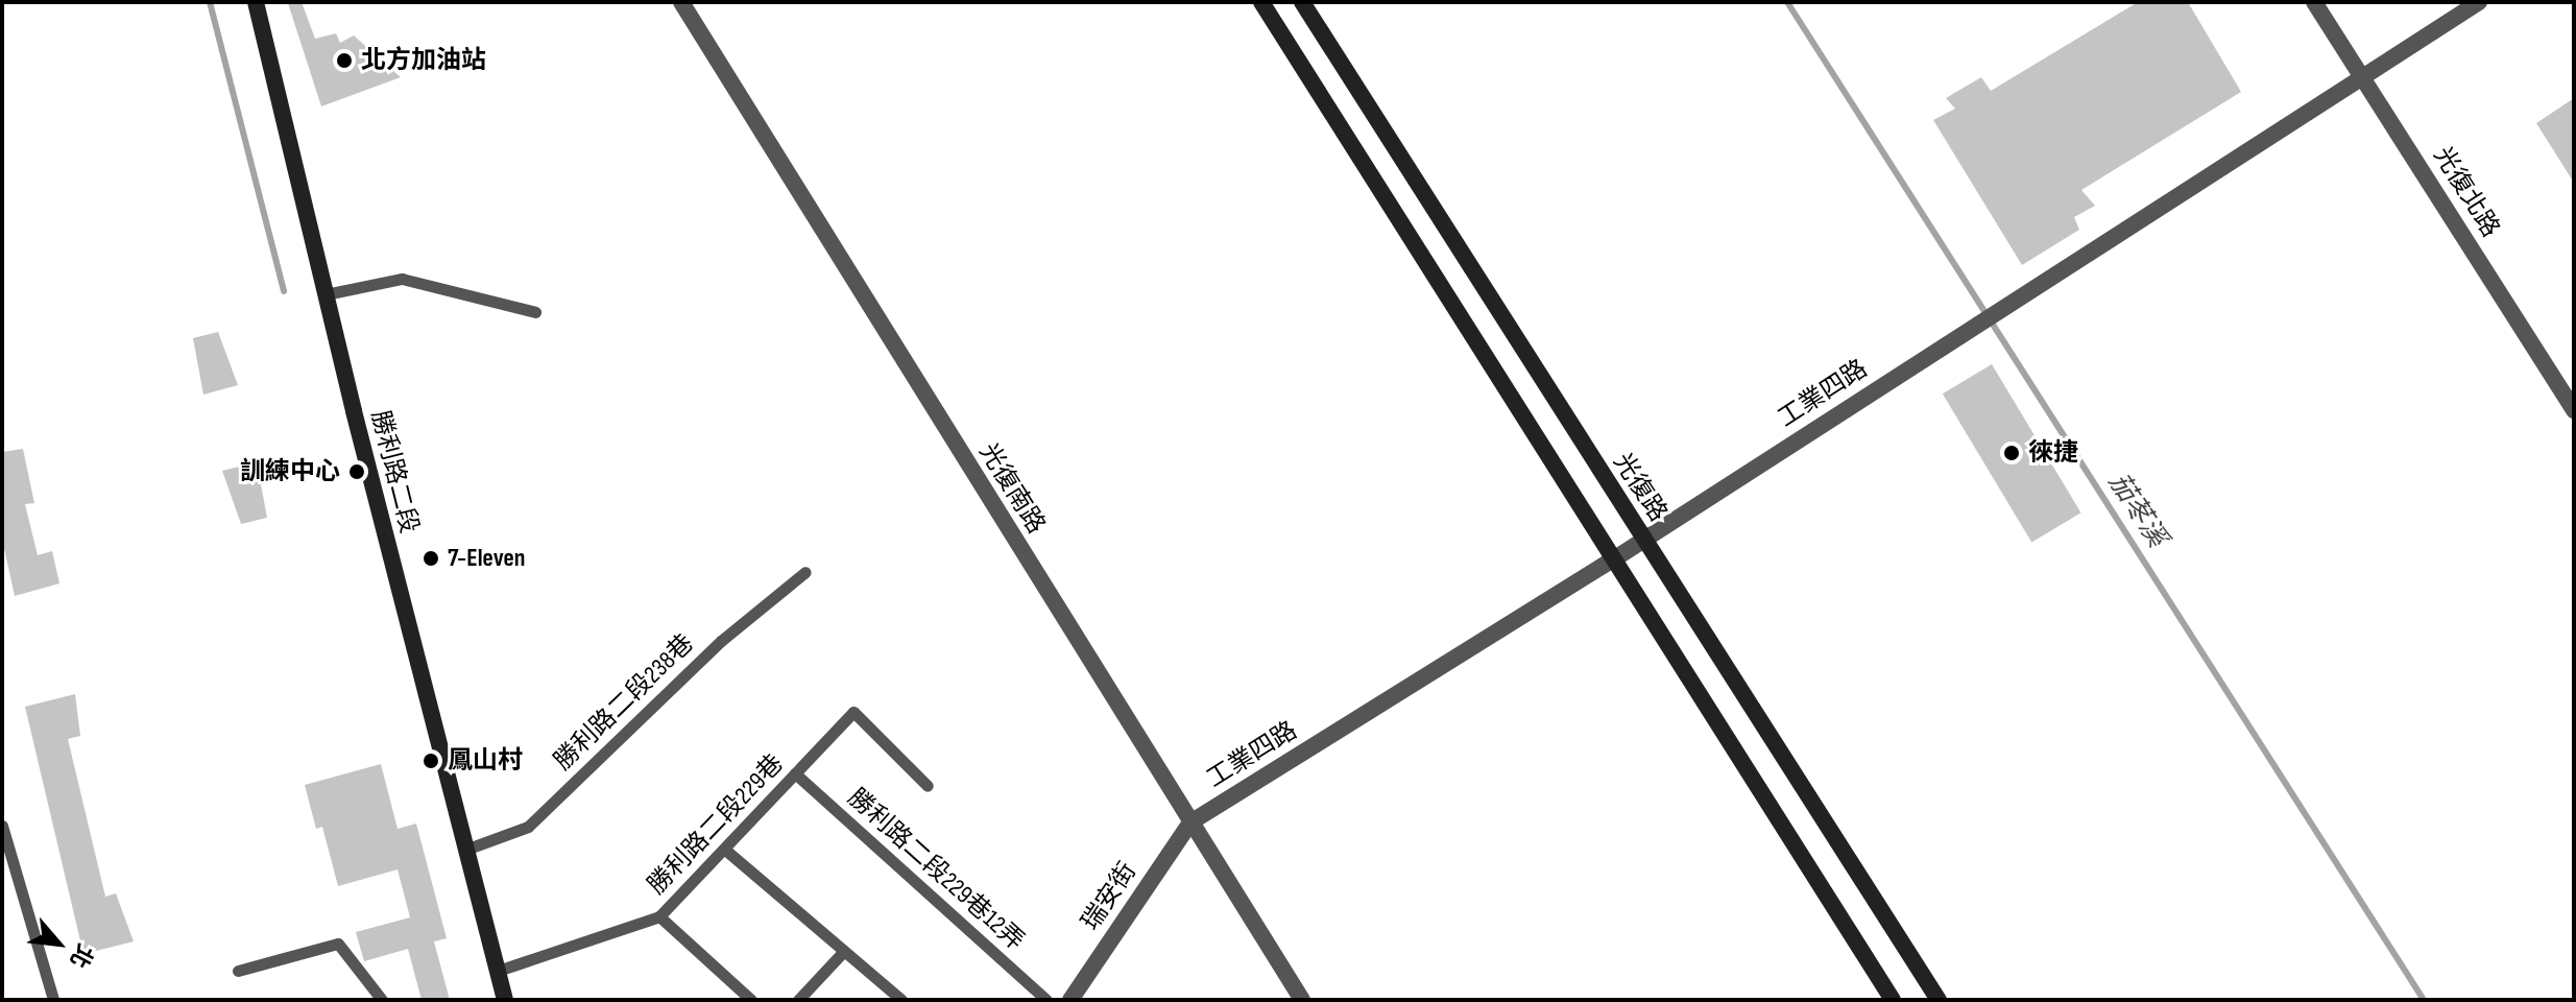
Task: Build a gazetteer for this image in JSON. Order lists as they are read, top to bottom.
{
  "streets": {
    "street": [
      "光復北路",
      "工業四路",
      "勝利路二段",
      "光復路",
      "光復南路",
      "瑞安街"
    ],
    "lane": ["勝利路二段238巷", "勝利路二段229巷", "勝利路二段229巷12弄"]
  },
  "crossings": [
    ["光復北路", "工業四路"],
    ["工業四路", "光復路"],
    ["工業四路", "光復南路"],
    ["工業四路", "瑞安街"],
    ["勝利路二段", "勝利路二段238巷"],
    ["勝利路二段", "勝利路二段229巷"],
    ["光復南路", "瑞安街"],
    ["勝利路二段229巷", "勝利路二段229巷12弄"]
  ],
  "water": ["茄苳溪"],
  "places": [
    "北方加油站",
    "徠捷",
    "訓練中心",
    "7-Eleven",
    "鳳山村"
  ],
  "north": "bottom right"
}
